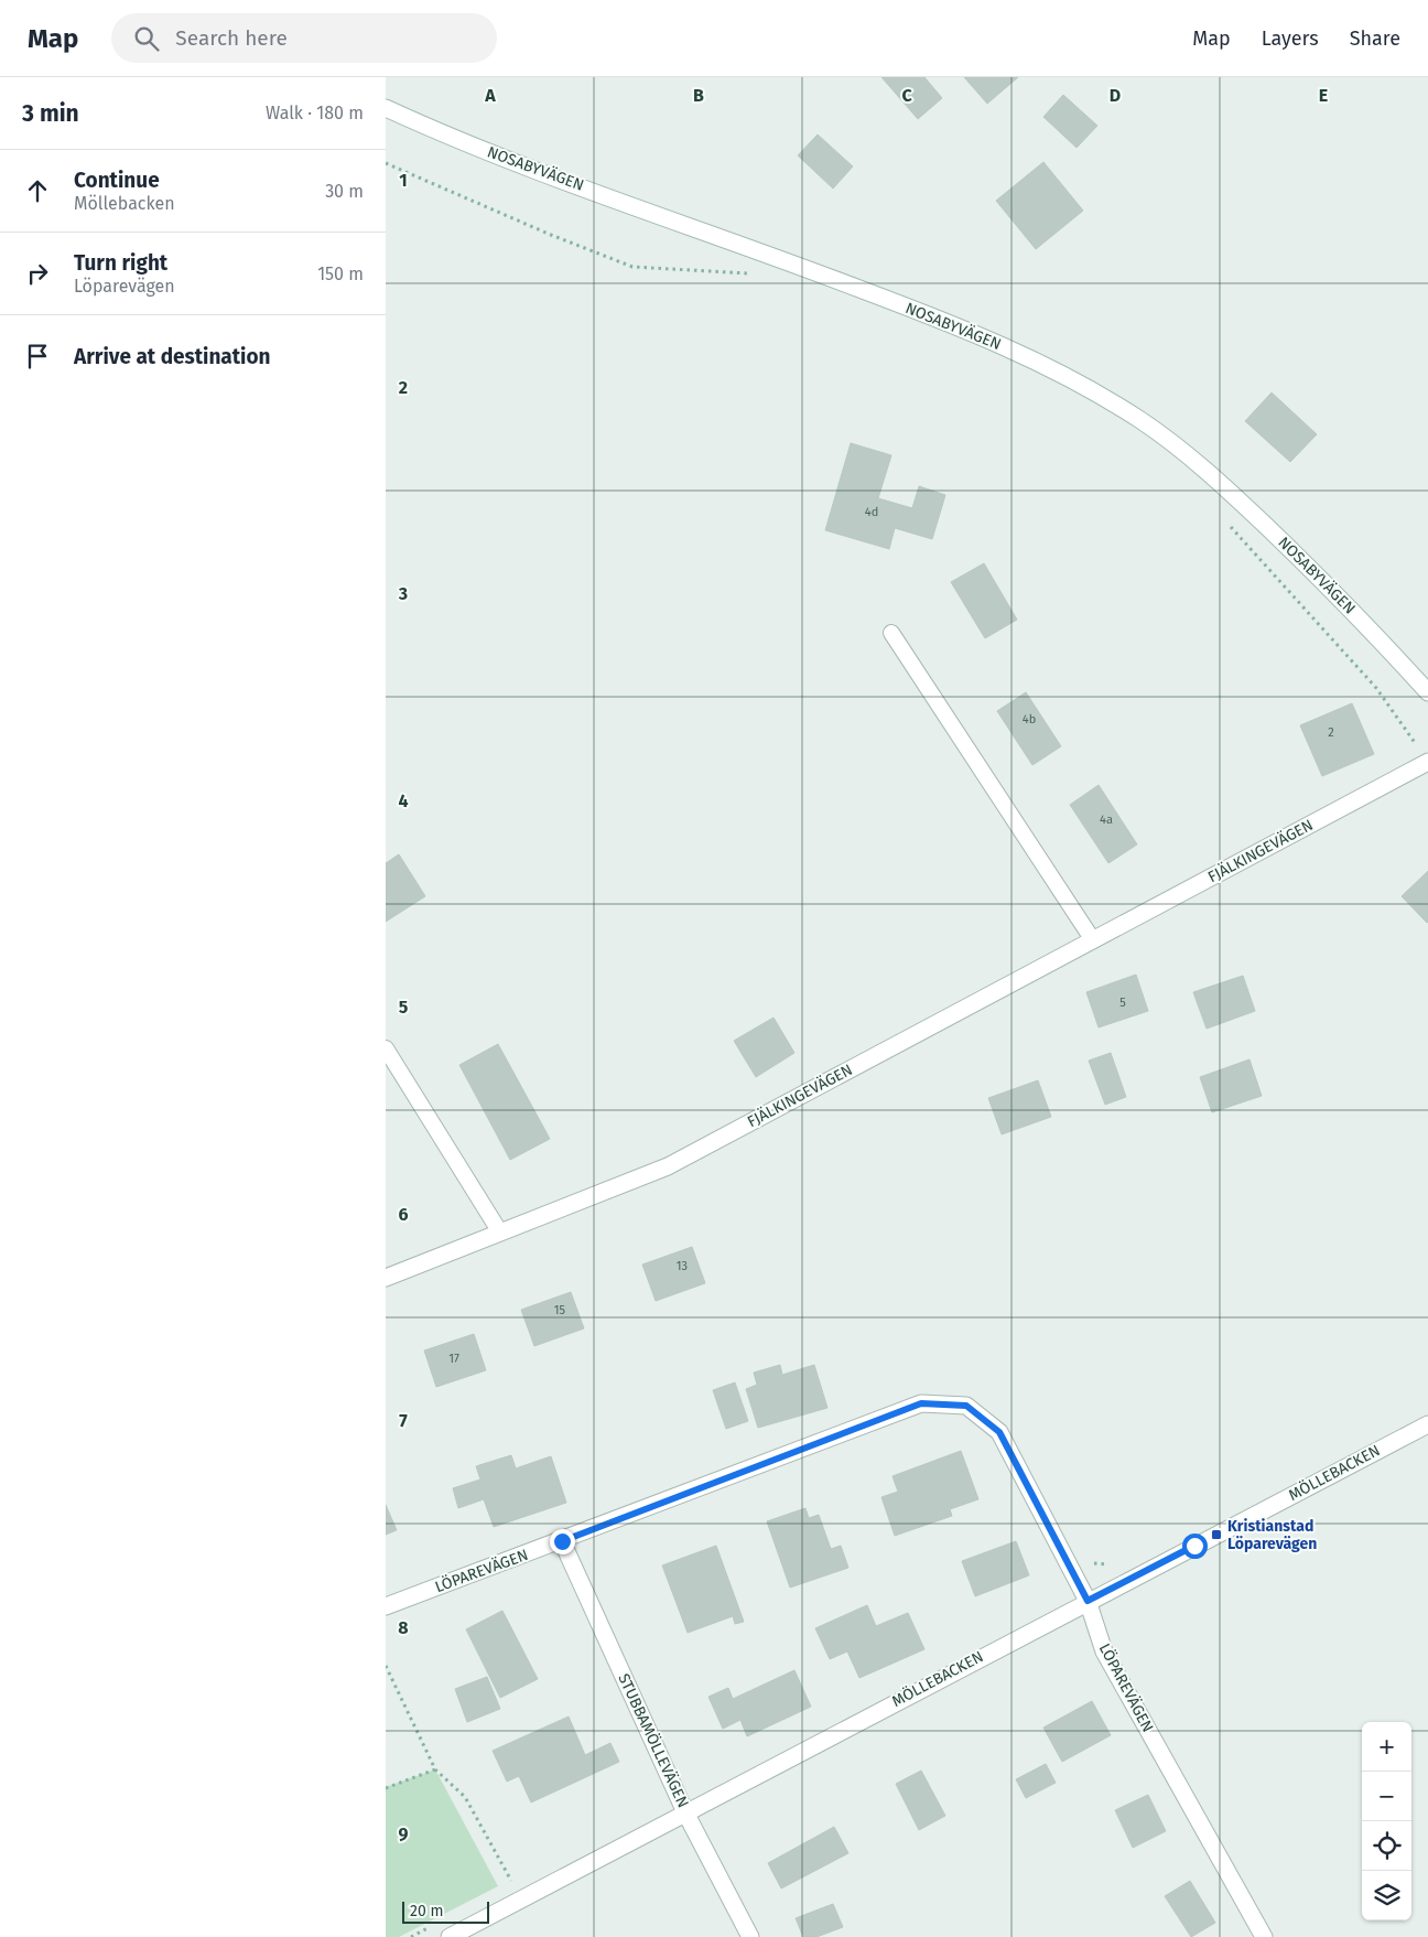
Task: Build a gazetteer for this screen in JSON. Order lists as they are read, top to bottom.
{
  "streets": {
    "street": [
      "NOSABYVÄGEN",
      "FJÄLKINGEVÄGEN",
      "MÖLLEBACKEN",
      "LÖPAREVÄGEN",
      "STUBBAMÖLLEVÄGEN"
    ]
  },
  "crossings": [
    ["MÖLLEBACKEN", "LÖPAREVÄGEN"],
    ["MÖLLEBACKEN", "STUBBAMÖLLEVÄGEN"],
    ["LÖPAREVÄGEN", "STUBBAMÖLLEVÄGEN"]
  ],
  "places": {
    "transit": ["Kristianstad Löparevägen"]
  },
  "house_numbers": [
    "4d",
    "4b",
    "2",
    "4a",
    "5",
    "13",
    "15",
    "17"
  ],
  "scale_bar": "20 m",
  "page": {
    "header": "Map",
    "search": "Search here",
    "nav": ["Map", "Layers", "Share"],
    "heading": ["3 min", "Walk · 180 m"],
    "list": [
      ["Continue", "Möllebacken", "30 m"],
      ["Turn right", "Löparevägen", "150 m"],
      "Arrive at destination"
    ],
    "map_buttons": ["+", "−"],
    "scale": "20 m"
  },
  "grid": {
    "columns": [
      "A",
      "B",
      "C",
      "D",
      "E"
    ],
    "rows": [
      "1",
      "2",
      "3",
      "4",
      "5",
      "6",
      "7",
      "8",
      "9"
    ]
  }
}
